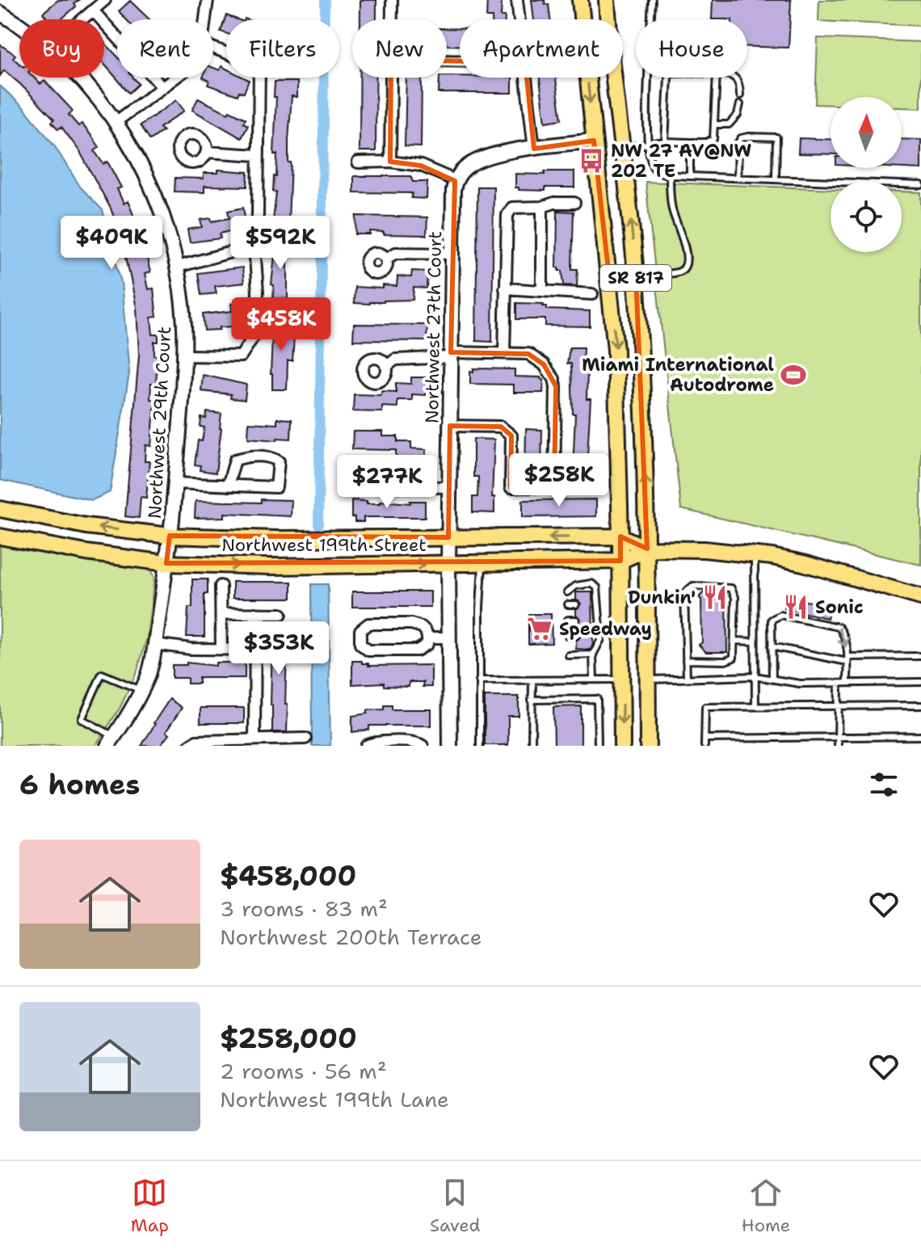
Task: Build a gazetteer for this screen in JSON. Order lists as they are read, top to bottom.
{
  "streets": {
    "main road": ["SR 817", "Northwest 199th Street"],
    "street": ["Northwest 27th Court", "Northwest 29th Court"]
  },
  "crossings": [
    ["SR 817", "Northwest 199th Street"],
    ["Northwest 27th Court", "Northwest 199th Street"],
    ["Northwest 29th Court", "Northwest 199th Street"]
  ],
  "places": {
    "bus stop": ["NW 27 AV@NW 202 TE"],
    "sports": ["Miami International Autodrome"],
    "restaurant": ["Dunkin'", "Sonic"],
    "supermarket": ["Speedway"]
  },
  "north": "top",
  "page": {
    "chip": [
      "Buy",
      "Rent",
      "Filters",
      "New",
      "Apartment",
      "House"
    ],
    "price": [
      "$409K",
      "$592K",
      "$458K",
      "$258K",
      "$277K",
      "$353K"
    ],
    "heading": "6 homes",
    "list": [
      {
        "name": "$458,000",
        "note": "3 rooms · 83 m² · Northwest 200th Terrace"
      },
      {
        "name": "$258,000",
        "note": "2 rooms · 56 m² · Northwest 199th Lane"
      }
    ],
    "tabs": ["Map", "Saved", "Home"]
  }
}
